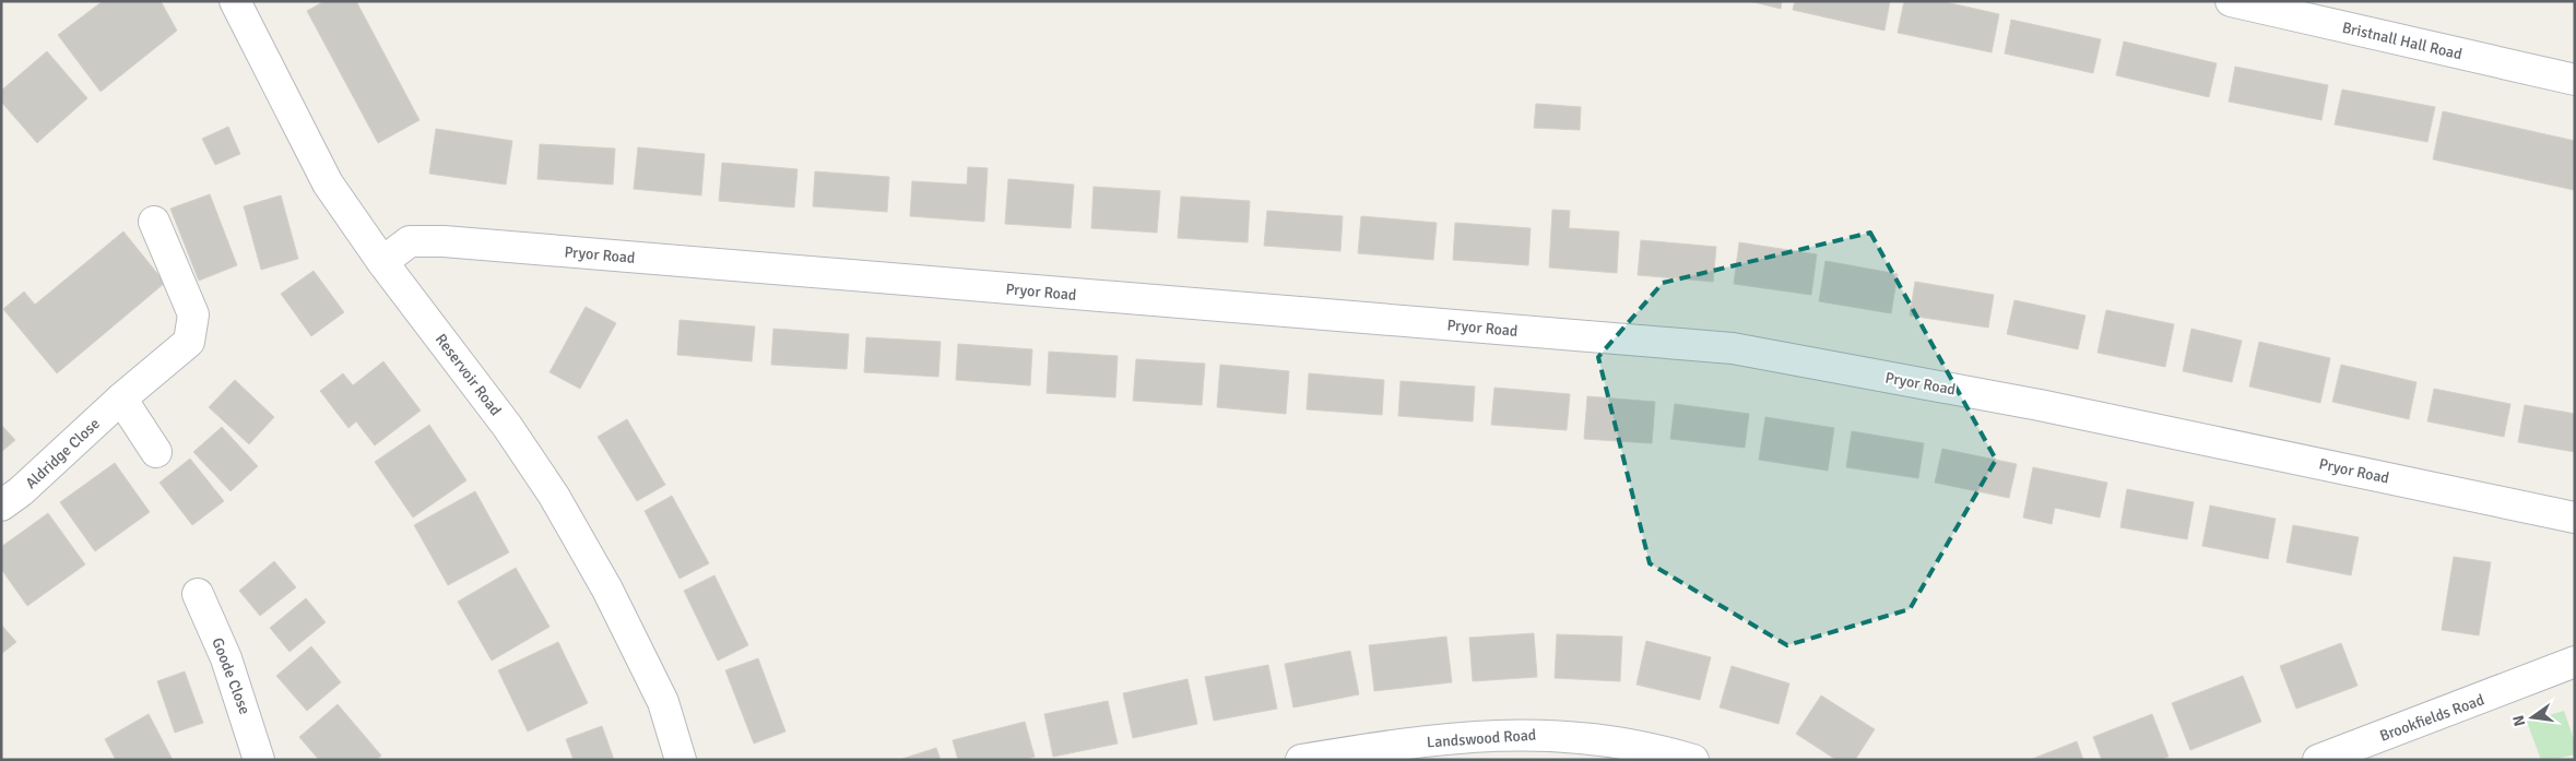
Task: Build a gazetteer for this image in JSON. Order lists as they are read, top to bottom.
{
  "streets": {
    "street": [
      "Bristnall Hall Road",
      "Pryor Road",
      "Reservoir Road",
      "Aldridge Close",
      "Goode Close",
      "Brookfields Road",
      "Landswood Road"
    ]
  },
  "crossings": [
    ["Pryor Road", "Reservoir Road"]
  ],
  "north": "left"
}
